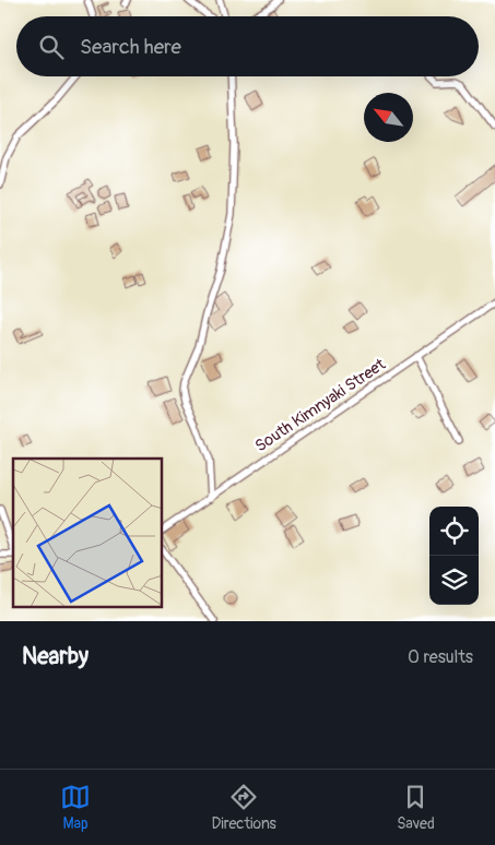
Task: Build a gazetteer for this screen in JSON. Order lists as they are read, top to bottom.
{
  "streets": {
    "street": ["South Kimnyaki Street"]
  },
  "north": "top left",
  "page": {
    "search": "Search here",
    "heading": ["Nearby", "0 results"],
    "nav": ["Map", "Directions", "Saved"]
  }
}
